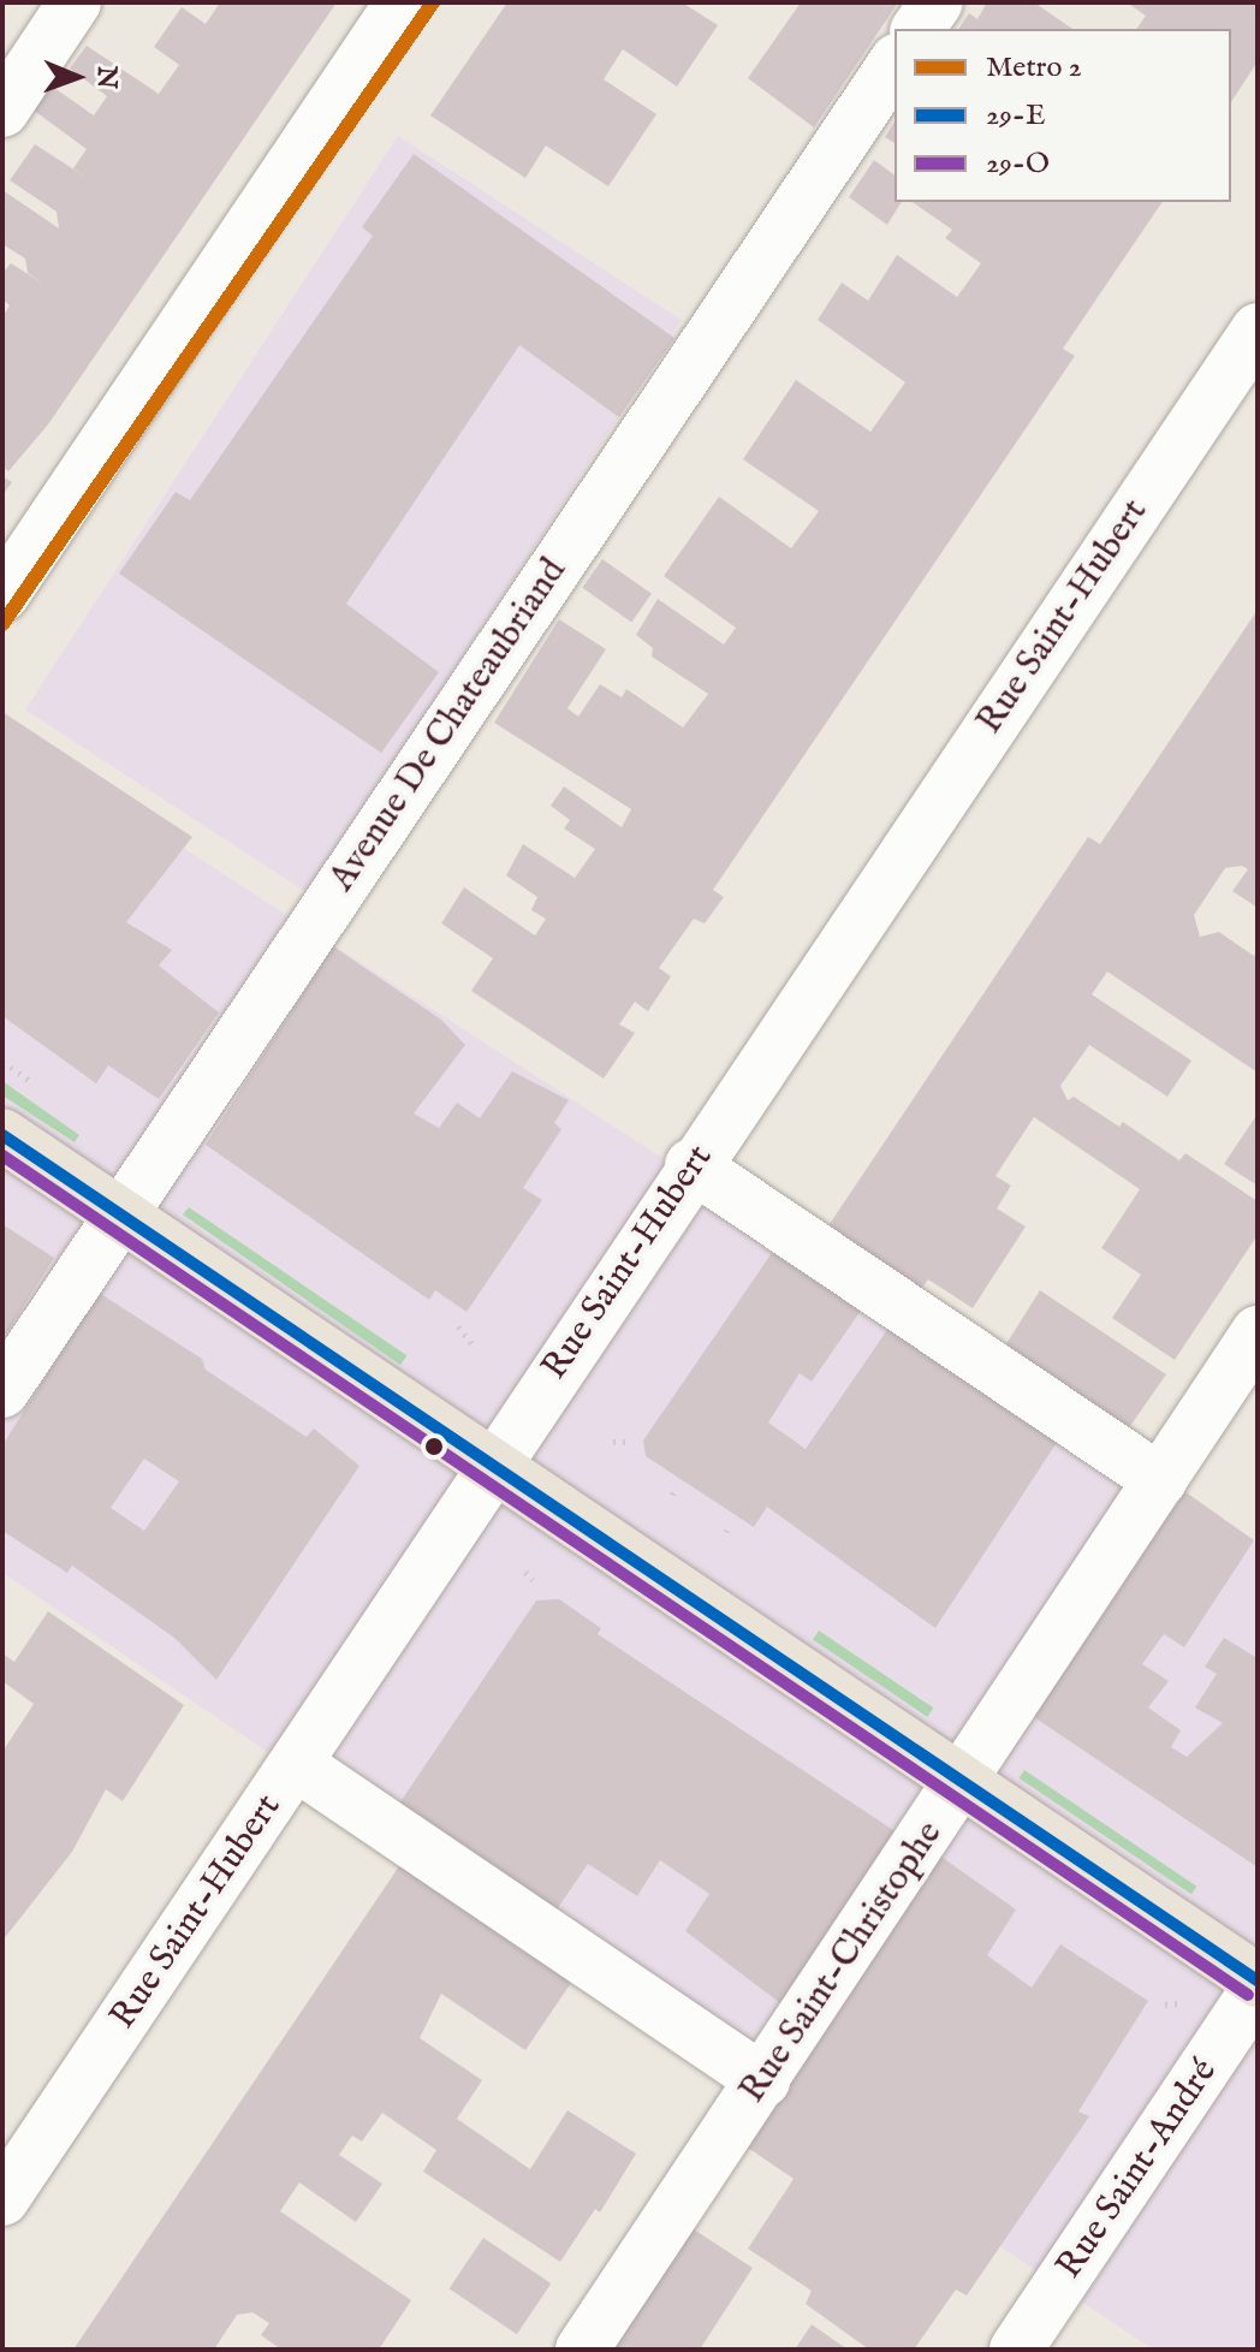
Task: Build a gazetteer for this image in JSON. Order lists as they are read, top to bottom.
{
  "streets": {
    "street": [
      "Rue Saint-Hubert",
      "Avenue De Chateaubriand",
      "Rue Saint-Christophe",
      "Rue Saint-André"
    ]
  },
  "lines": ["metro line 2", "transit line 29-E", "transit line 29-O"],
  "legend": ["Metro 2", "29-E", "29-O"],
  "north": "right"
}
